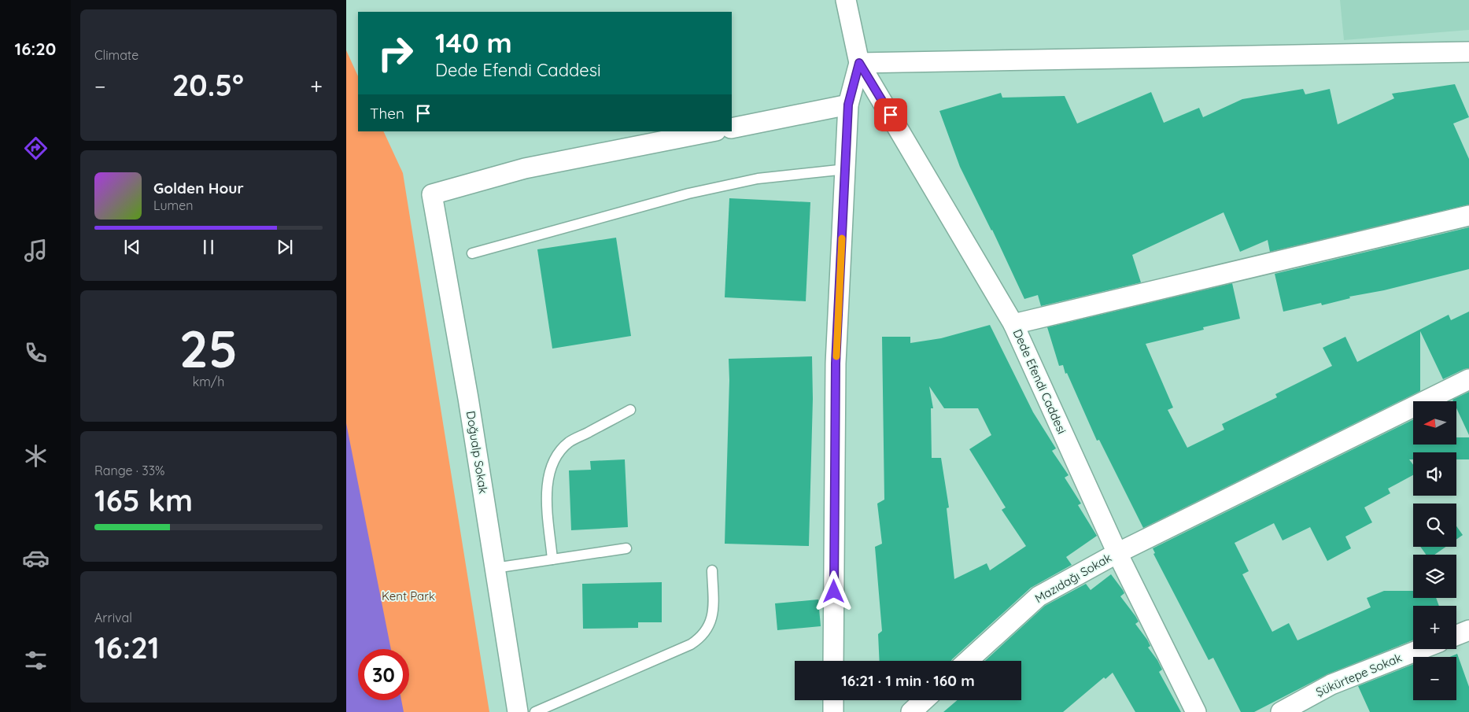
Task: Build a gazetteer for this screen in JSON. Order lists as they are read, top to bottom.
{
  "streets": {
    "street": [
      "Dede Efendi Caddesi",
      "Doğualp Sokak",
      "Mazıdağı Sokak",
      "Şükürtepe Sokak"
    ]
  },
  "crossings": [
    ["Dede Efendi Caddesi", "Mazıdağı Sokak"]
  ],
  "parks": ["Kent Park"],
  "north": "left",
  "page": {
    "tabs": "16:20",
    "tile": [
      "Climate",
      ["25", "km/h"],
      ["Range · 33%", "165 km"],
      ["Arrival", "16:21"]
    ],
    "turn": ["140 m", "Dede Efendi Caddesi"],
    "heat": ["−", "20.5°", "+"],
    "then": "Then",
    "song": ["Golden Hour", "Lumen"],
    "map_buttons": ["+", "−"],
    "limit": "30",
    "trip": "16:21 · 1 min · 160 m"
  }
}
